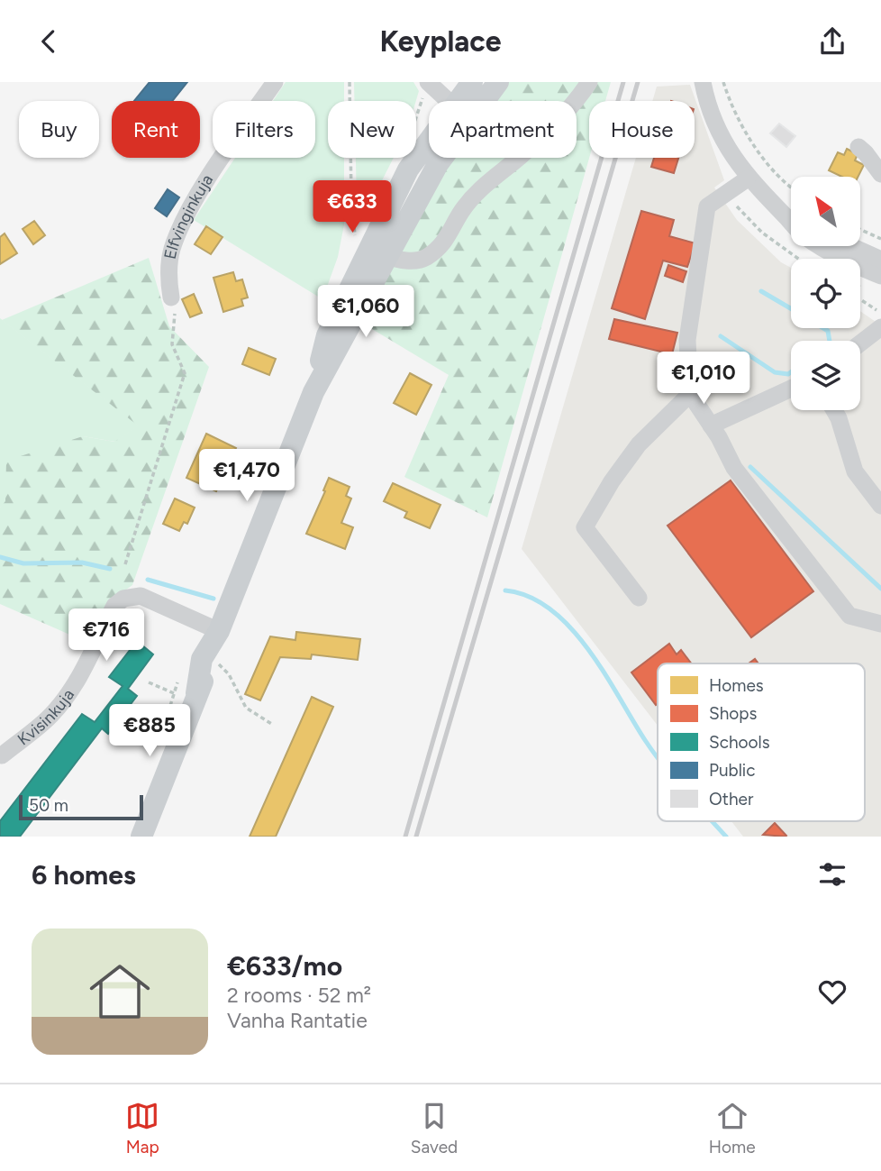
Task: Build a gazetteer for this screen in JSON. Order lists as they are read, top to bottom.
{
  "streets": {
    "street": ["Elfvinginkuja", "Kvisinkuja"]
  },
  "legend": [
    "Homes",
    "Shops",
    "Schools",
    "Public",
    "Other"
  ],
  "scale_bar": "50 m",
  "north": "top left",
  "page": {
    "header": "Keyplace",
    "chip": [
      "Buy",
      "Rent",
      "Filters",
      "New",
      "Apartment",
      "House"
    ],
    "price": [
      "€633",
      "€1,060",
      "€1,010",
      "€1,470",
      "€716",
      "€885"
    ],
    "scale": "50 m",
    "heading": "6 homes",
    "list": [
      {
        "name": "€633/mo",
        "note": "2 rooms · 52 m² · Vanha Rantatie"
      }
    ],
    "tabs": ["Map", "Saved", "Home"]
  }
}
